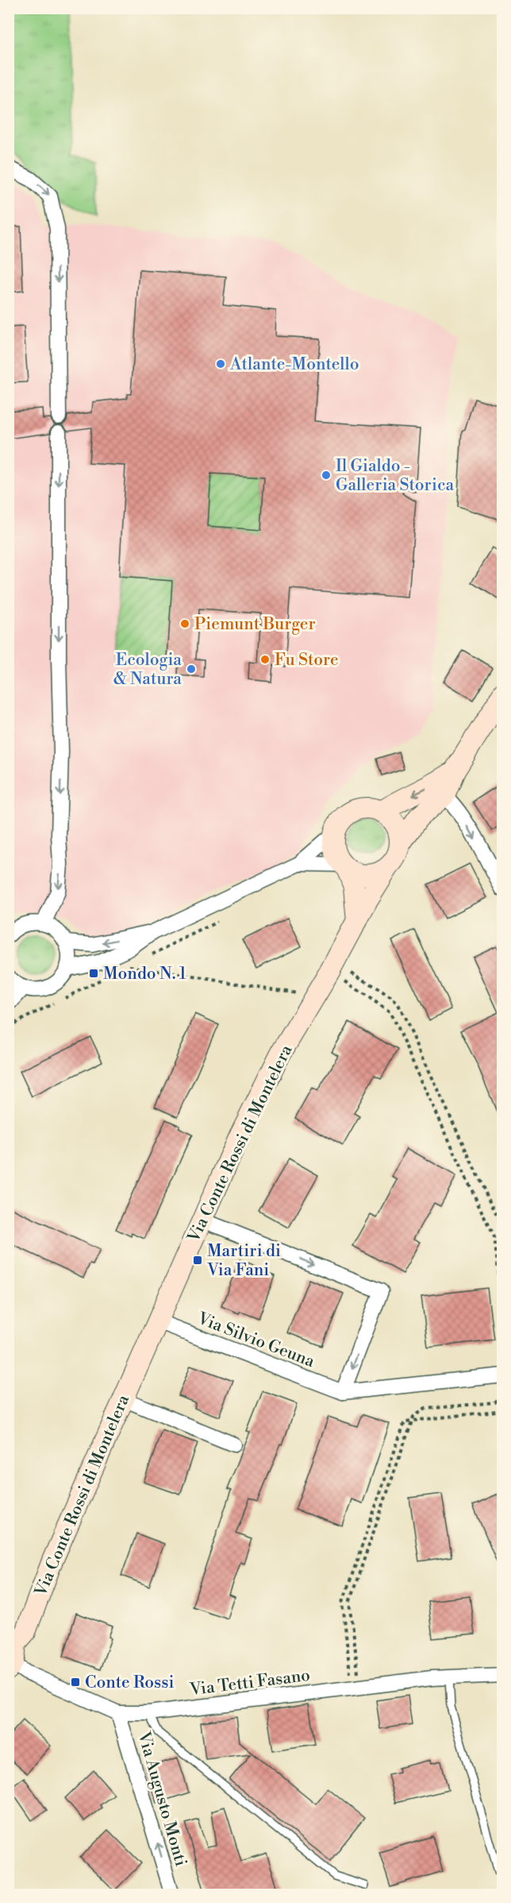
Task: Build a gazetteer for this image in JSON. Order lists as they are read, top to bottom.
{
  "streets": {
    "street": [
      "Via Conte Rossi di Montelera",
      "Via Silvio Geuna",
      "Via Tetti Fasano",
      "Via Augusto Monti"
    ]
  },
  "crossings": [
    ["Via Conte Rossi di Montelera", "Via Silvio Geuna"],
    ["Via Conte Rossi di Montelera", "Via Tetti Fasano"],
    ["Via Tetti Fasano", "Via Augusto Monti"]
  ],
  "one_way": ["Via Augusto Monti"],
  "places": {
    "other": [
      "Atlante-Montello",
      "Il Gialdo - Galleria Storica",
      "Piemunt Burger",
      "Fu Store",
      "Ecologia & Natura"
    ],
    "transit": ["Mondo N. 1", "Martiri di Via Fani", "Conte Rossi"]
  }
}
